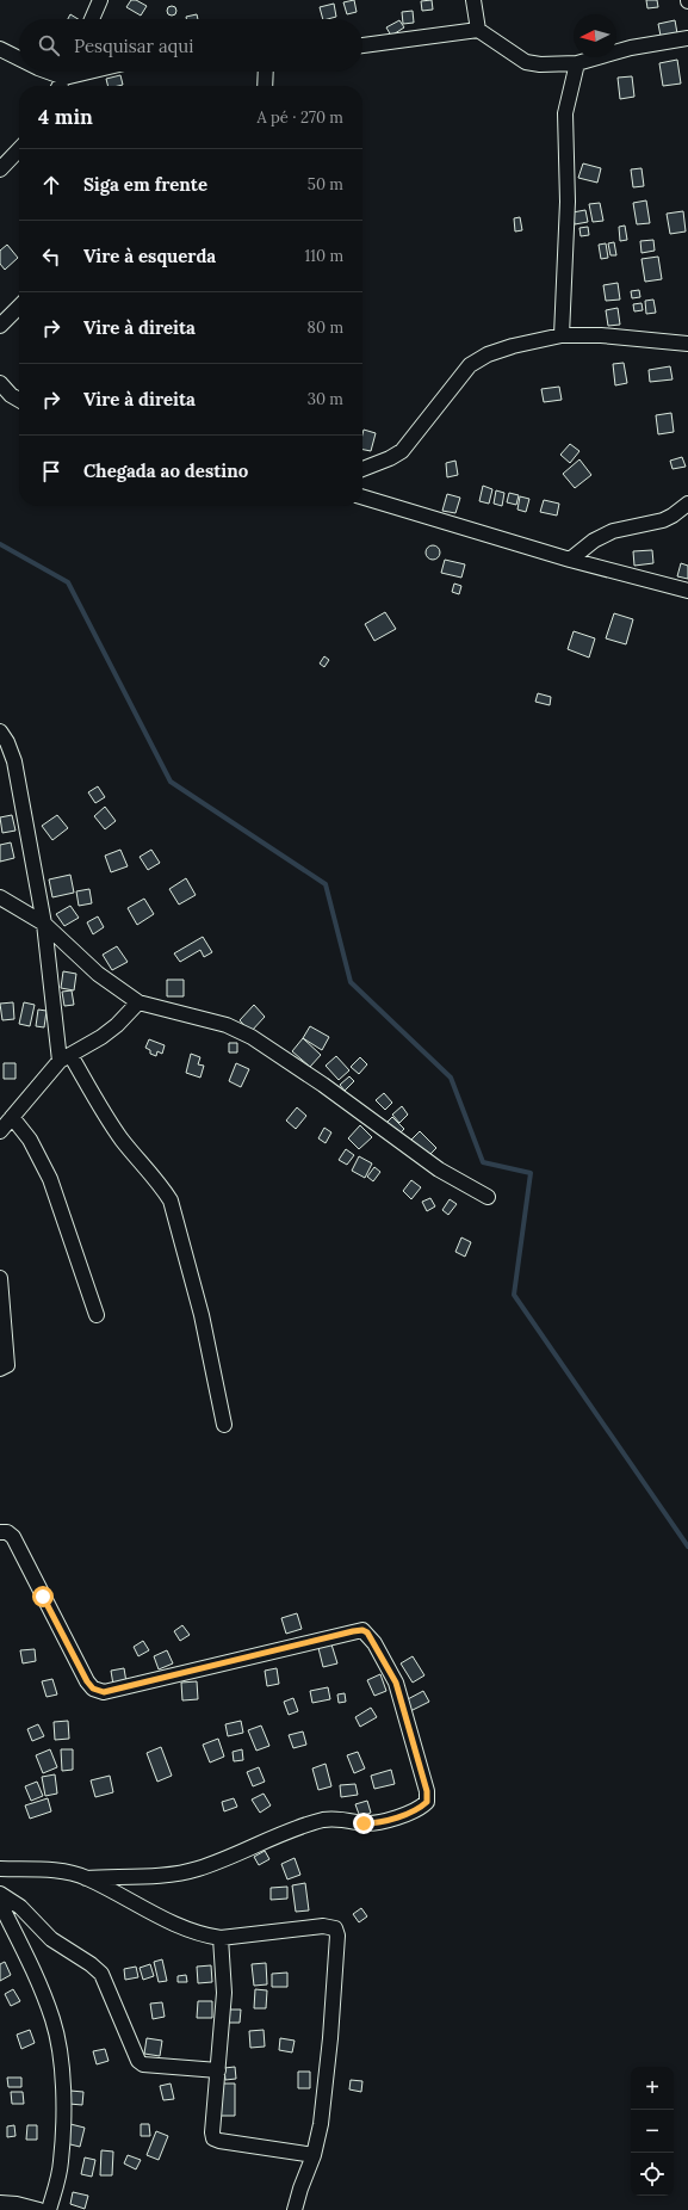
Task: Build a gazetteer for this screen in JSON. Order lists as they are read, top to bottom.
{
  "north": "left",
  "page": {
    "search": "Pesquisar aqui",
    "heading": ["4 min", "A pé · 270 m"],
    "list": [
      ["Siga em frente", "50 m"],
      ["Vire à esquerda", "110 m"],
      ["Vire à direita", "80 m"],
      ["Vire à direita", "30 m"],
      "Chegada ao destino"
    ],
    "map_buttons": ["+", "−"]
  }
}
